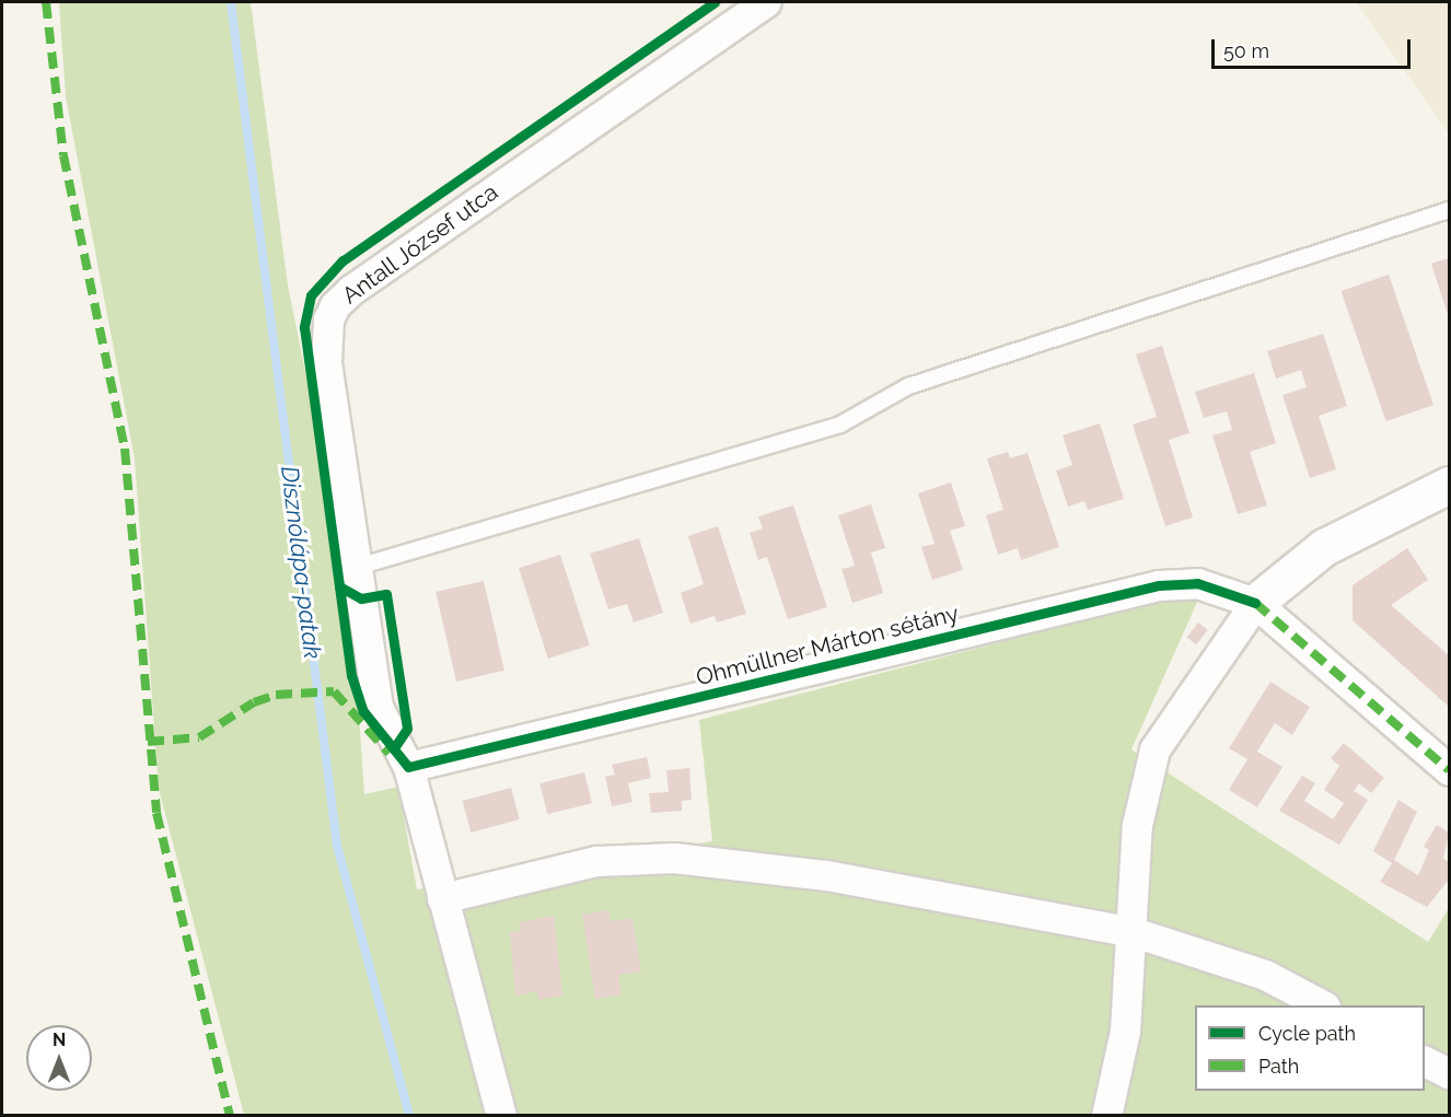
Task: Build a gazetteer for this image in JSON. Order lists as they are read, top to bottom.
{
  "streets": {
    "street": ["Antall József utca", "Ohmüllner Márton sétány"]
  },
  "crossings": [
    ["Antall József utca", "Ohmüllner Márton sétány"]
  ],
  "water": ["Disznólápa-patak"],
  "legend": ["Cycle path", "Path"],
  "scale_bar": "50 m",
  "north": "top"
}
